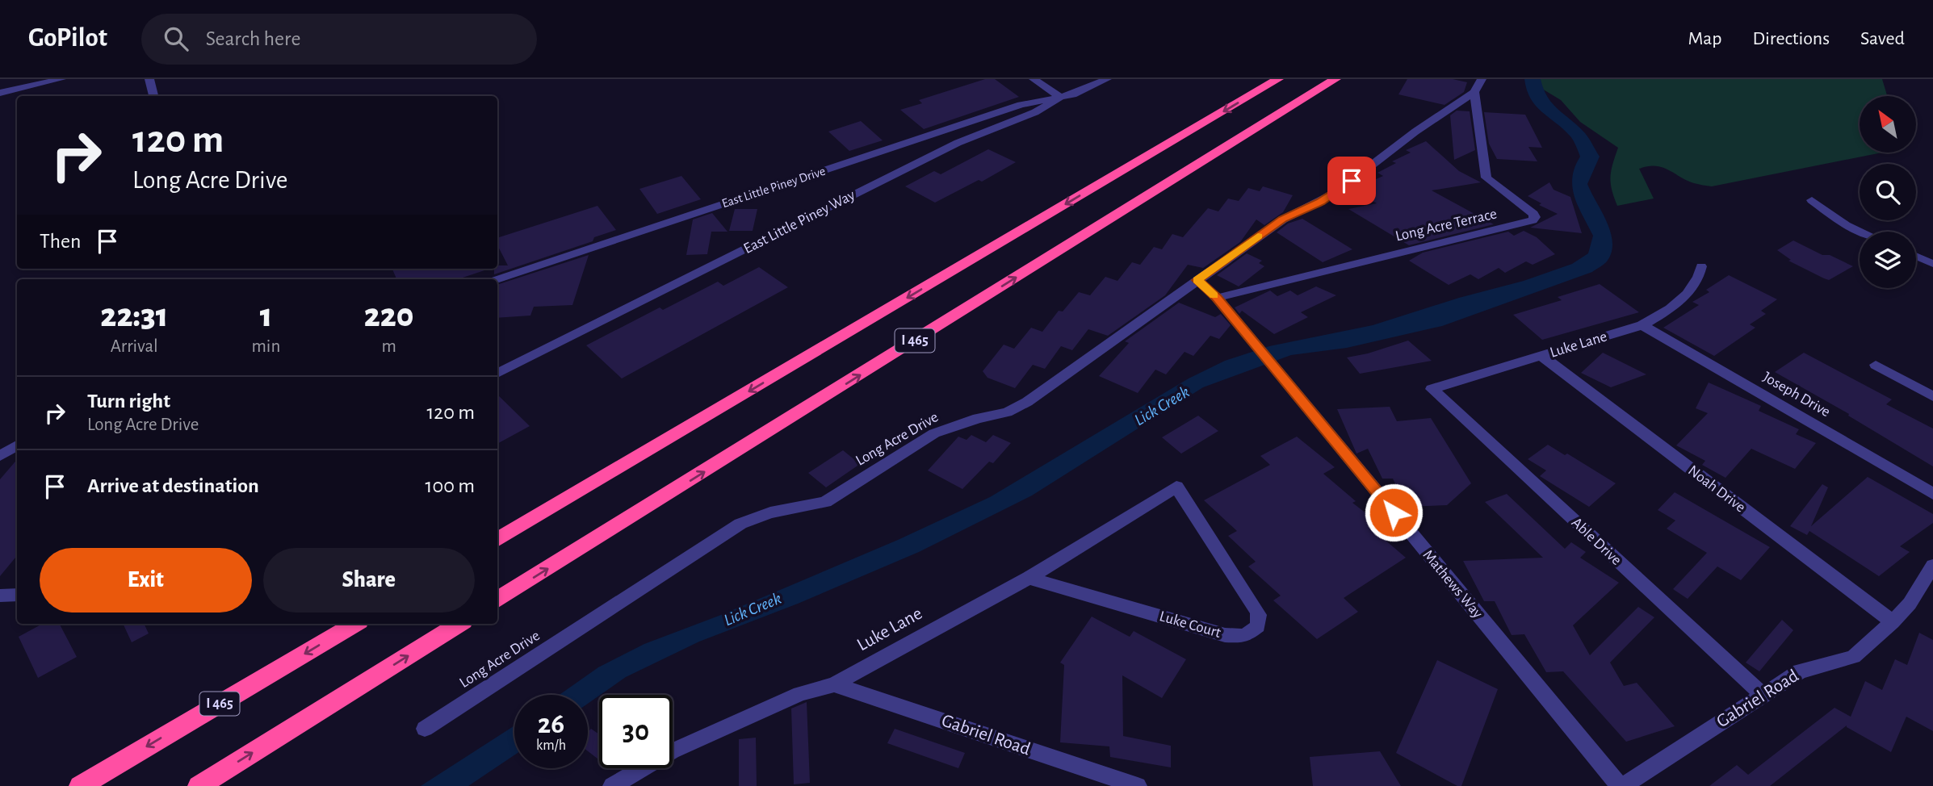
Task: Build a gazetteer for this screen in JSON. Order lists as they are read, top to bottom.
{
  "streets": {
    "highway": ["I 465"],
    "street": [
      "East Little Piney Drive",
      "East Little Piney Way",
      "Long Acre Terrace",
      "Luke Lane",
      "Joseph Drive",
      "Long Acre Drive",
      "Noah Drive",
      "Able Drive",
      "Mathews Way",
      "Luke Court",
      "Gabriel Road"
    ]
  },
  "crossings": [
    ["East Little Piney Drive", "East Little Piney Way"],
    ["Long Acre Terrace", "Long Acre Drive"],
    ["Long Acre Terrace", "Mathews Way"],
    ["Luke Lane", "Joseph Drive"],
    ["Luke Lane", "Noah Drive"],
    ["Luke Lane", "Able Drive"],
    ["Luke Lane", "Luke Court"],
    ["Luke Lane", "Gabriel Road"],
    ["Long Acre Drive", "Mathews Way"],
    ["Noah Drive", "Gabriel Road"],
    ["Able Drive", "Gabriel Road"],
    ["Mathews Way", "Gabriel Road"]
  ],
  "water": ["Lick Creek"],
  "north": "top left",
  "page": {
    "header": "GoPilot",
    "search": "Search here",
    "nav": ["Map", "Directions", "Saved"],
    "turn": ["120 m", "Long Acre Drive"],
    "then": "Then",
    "eta": [
      "22:31",
      "Arrival",
      "1",
      "min",
      "220",
      "m"
    ],
    "list": [
      {
        "name": "Turn right",
        "note": "Long Acre Drive",
        "value": "120 m"
      },
      {
        "name": "Arrive at destination",
        "value": "100 m"
      }
    ],
    "buttons": ["Exit", "Share"],
    "speed": "26 km/h",
    "limit": "30"
  }
}
